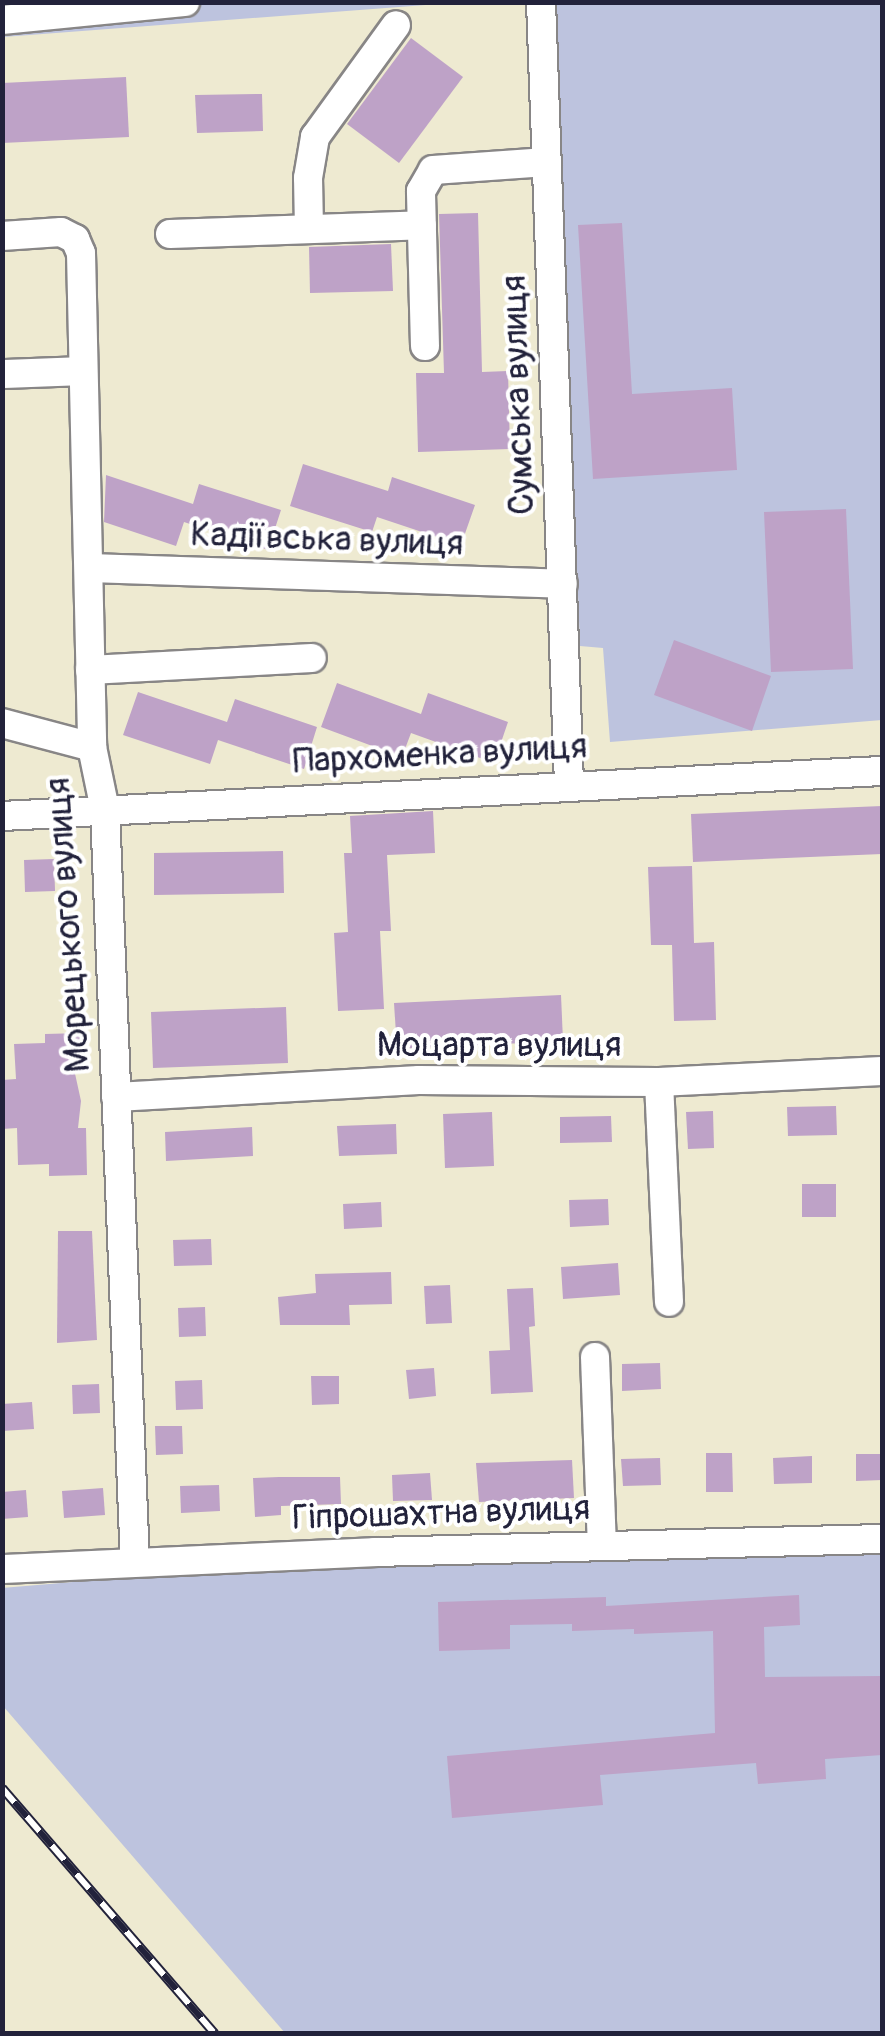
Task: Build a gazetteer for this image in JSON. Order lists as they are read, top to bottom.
{
  "streets": {
    "street": [
      "Сумська вулиця",
      "Кадіївська вулиця",
      "Пархоменка вулиця",
      "Морецького вулиця",
      "Моцарта вулиця",
      "Гіпрошахтна вулиця"
    ]
  },
  "crossings": [
    ["Сумська вулиця", "Кадіївська вулиця"],
    ["Сумська вулиця", "Пархоменка вулиця"],
    ["Кадіївська вулиця", "Морецького вулиця"],
    ["Пархоменка вулиця", "Морецького вулиця"],
    ["Морецького вулиця", "Моцарта вулиця"],
    ["Морецького вулиця", "Гіпрошахтна вулиця"]
  ]
}
